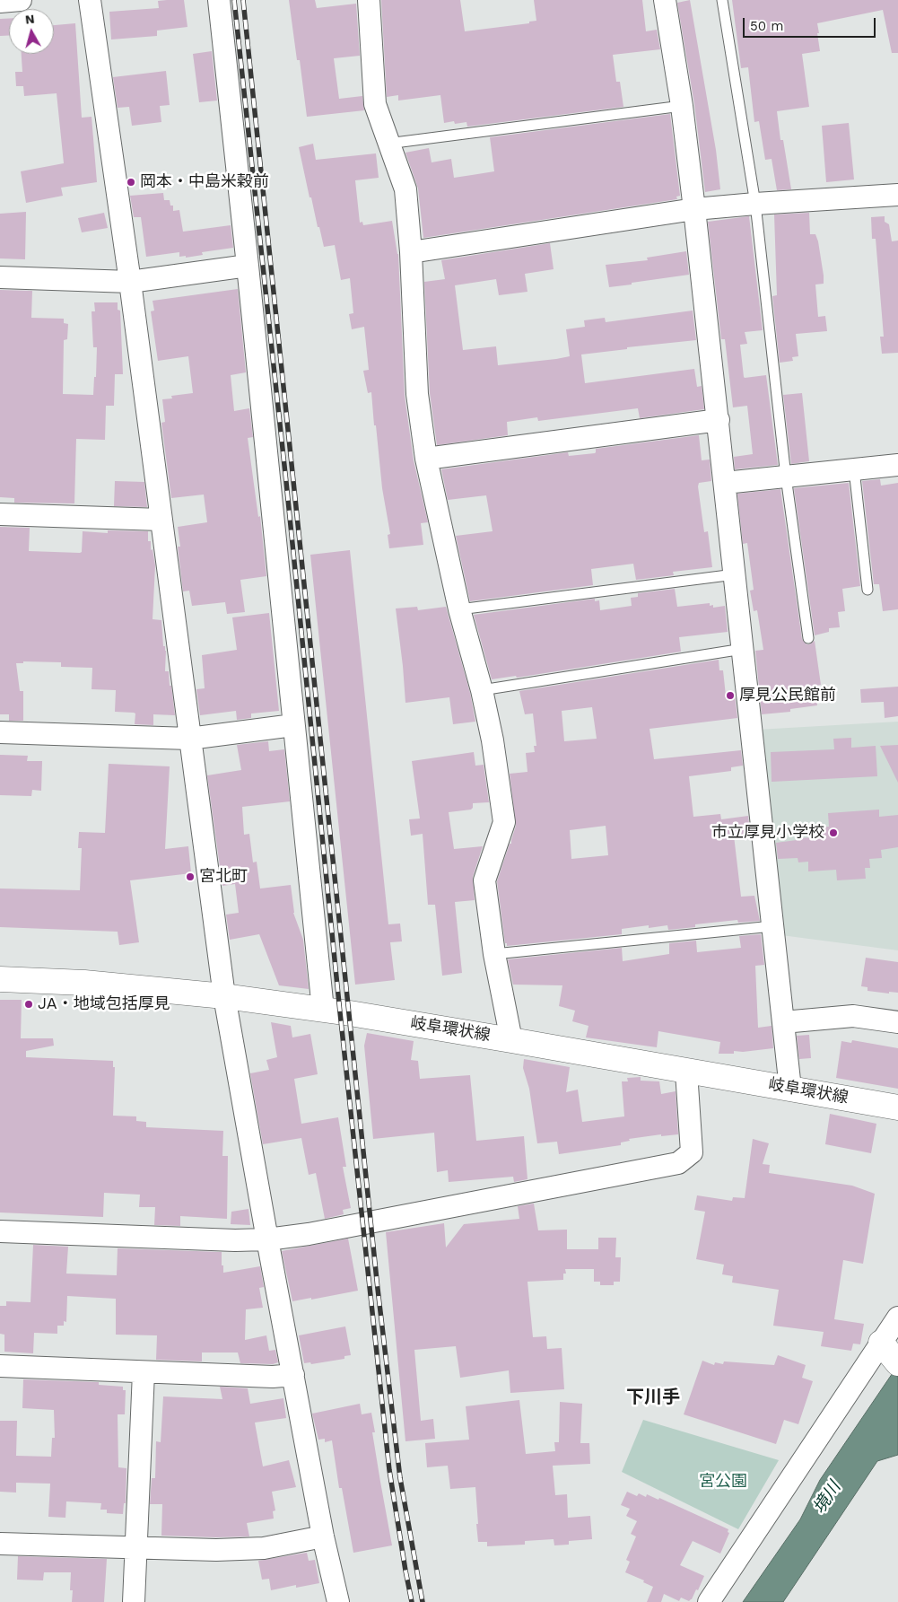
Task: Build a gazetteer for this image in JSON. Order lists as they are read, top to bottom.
{
  "streets": {
    "main road": ["岐阜環状線"]
  },
  "districts": ["下川手"],
  "water": ["境川"],
  "parks": ["宮公園"],
  "places": [
    "岡本・中島米穀前",
    "厚見公民館前",
    "市立厚見小学校",
    "宮北町",
    "JA・地域包括厚見"
  ],
  "scale_bar": "50 m",
  "north": "top"
}
